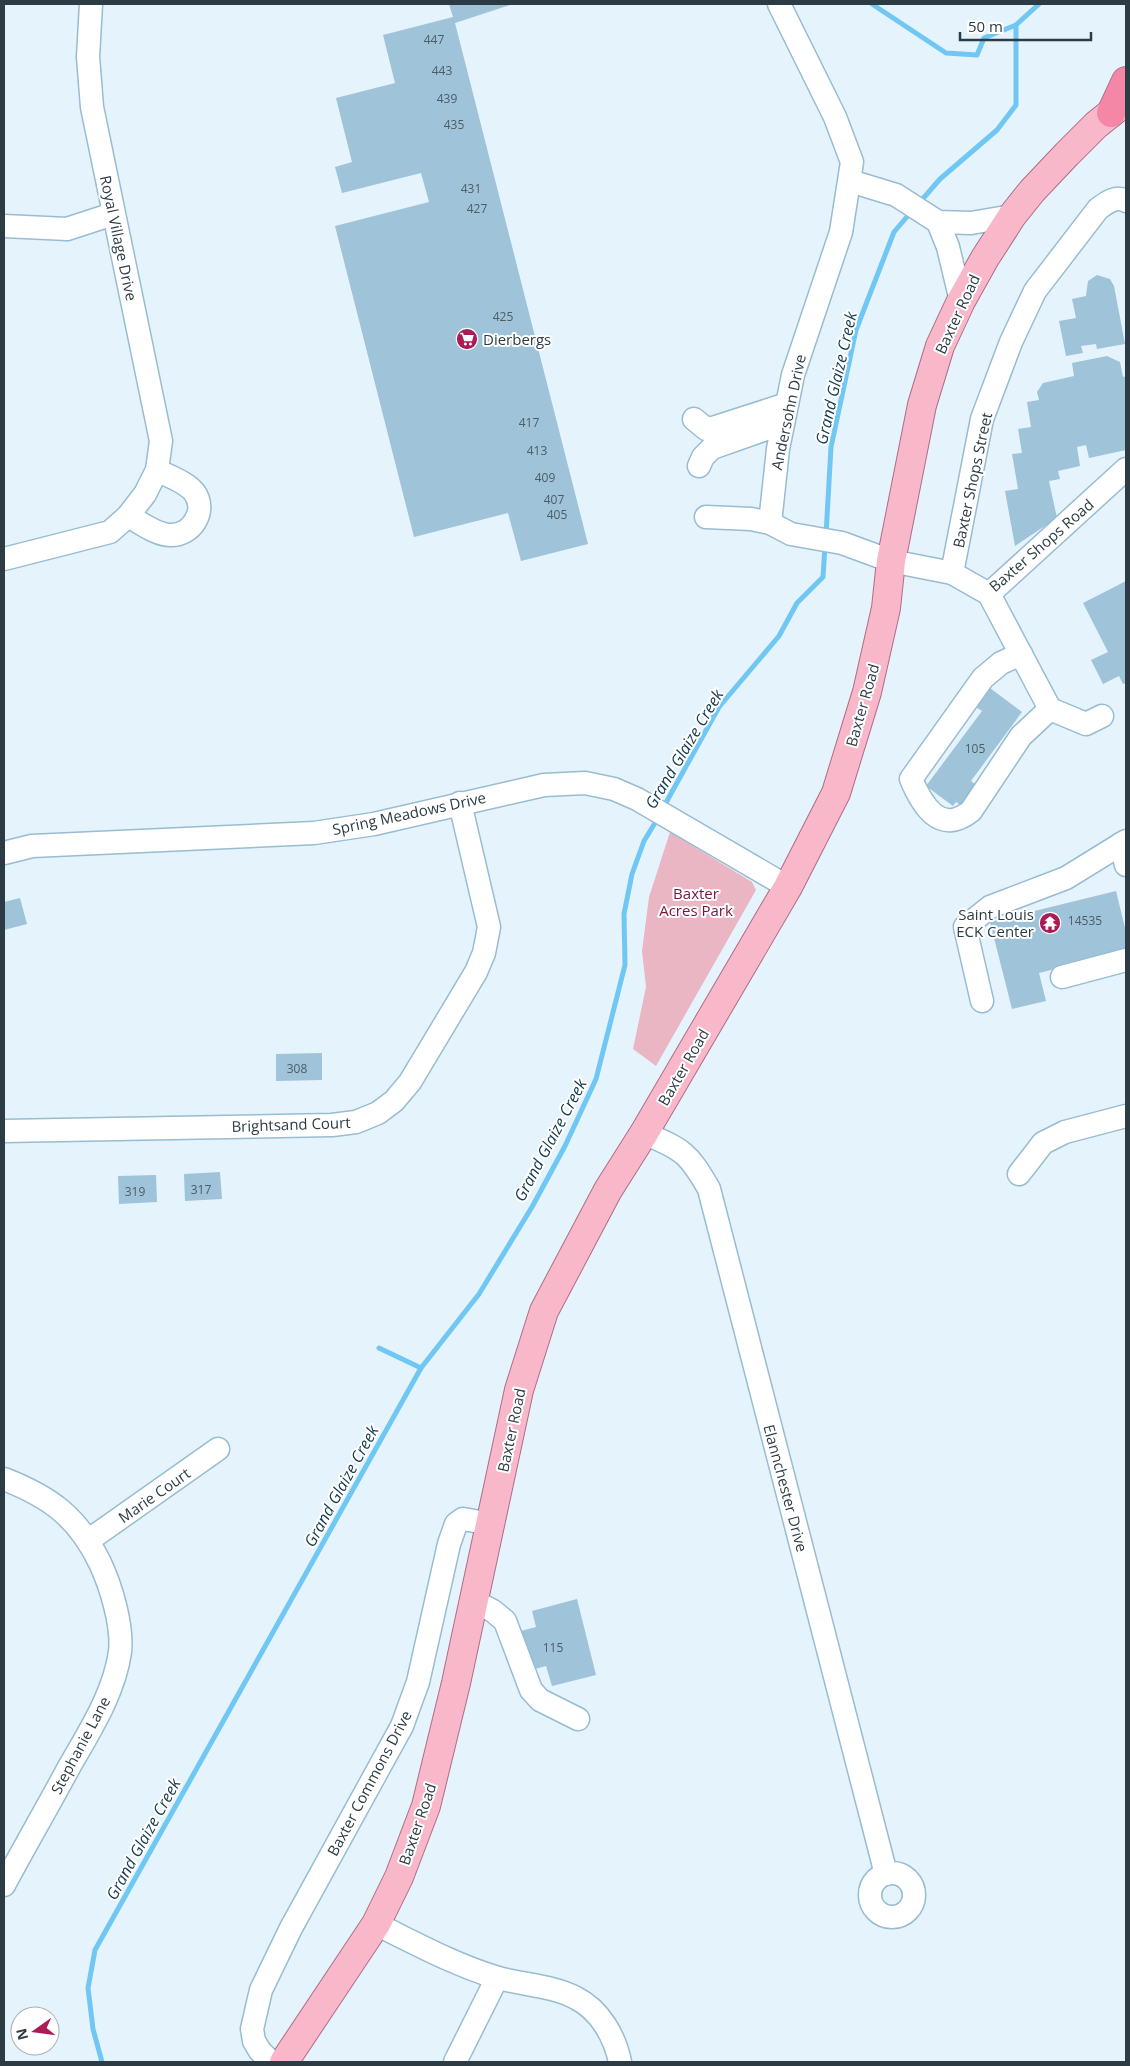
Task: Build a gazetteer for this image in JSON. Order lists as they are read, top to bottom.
{
  "streets": {
    "main road": ["Baxter Road"],
    "street": [
      "Royal Village Drive",
      "Andersohn Drive",
      "Baxter Shops Street",
      "Baxter Shops Road",
      "Spring Meadows Drive",
      "Brightsand Court",
      "Elannchester Drive",
      "Marie Court",
      "Stephanie Lane",
      "Baxter Commons Drive"
    ]
  },
  "crossings": [
    ["Baxter Road", "Baxter Shops Road"],
    ["Baxter Road", "Spring Meadows Drive"],
    ["Baxter Road", "Elannchester Drive"],
    ["Baxter Road", "Baxter Commons Drive"],
    ["Baxter Shops Street", "Baxter Shops Road"],
    ["Spring Meadows Drive", "Brightsand Court"],
    ["Marie Court", "Stephanie Lane"]
  ],
  "water": ["Grand Glaize Creek"],
  "parks": ["Baxter Acres Park"],
  "places": {
    "supermarket": ["Dierbergs"],
    "temple": ["Saint Louis ECK Center"]
  },
  "house_numbers": [
    "447",
    "443",
    "439",
    "435",
    "431",
    "427",
    "425",
    "417",
    "413",
    "409",
    "407",
    "405",
    "105",
    "14535",
    "308",
    "317",
    "319",
    "115"
  ],
  "scale_bar": "50 m",
  "north": "left"
}
